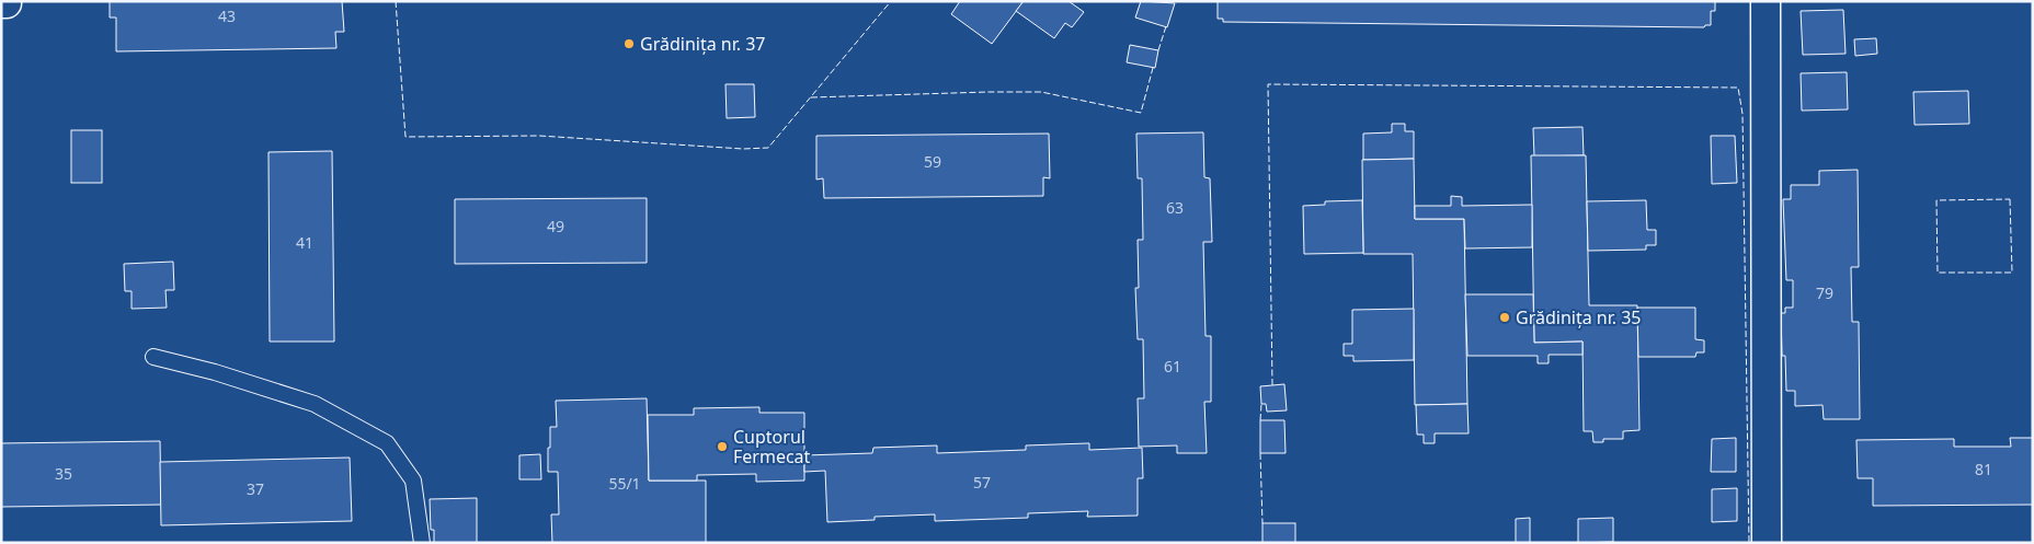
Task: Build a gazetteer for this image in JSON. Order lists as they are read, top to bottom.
{
  "places": ["Grădinița nr. 37", "Grădinița nr. 35", "Cuptorul Fermecat"],
  "house_numbers": [
    "43",
    "59",
    "63",
    "49",
    "41",
    "79",
    "61",
    "81",
    "35",
    "57",
    "55/1",
    "37"
  ]
}
